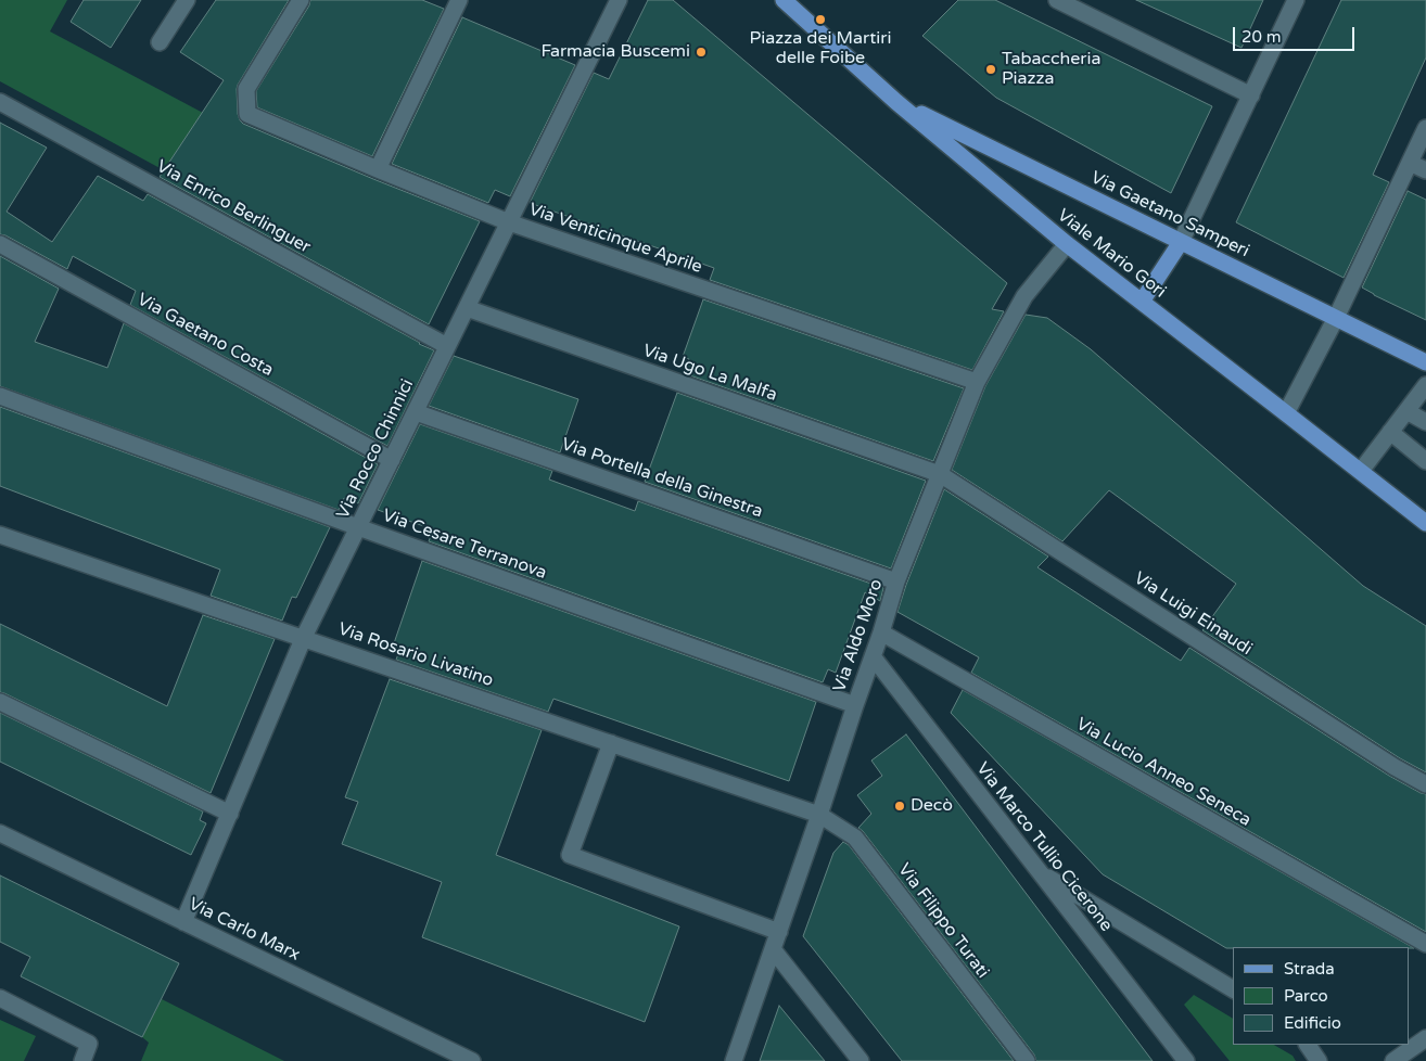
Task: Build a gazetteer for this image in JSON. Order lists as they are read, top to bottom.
{
  "streets": {
    "main road": ["Via Gaetano Samperi", "Viale Mario Gori"],
    "street": [
      "Via Enrico Berlinguer",
      "Via Venticinque Aprile",
      "Via Gaetano Costa",
      "Via Ugo La Malfa",
      "Via Rocco Chinnici",
      "Via Portella della Ginestra",
      "Via Cesare Terranova",
      "Via Luigi Einaudi",
      "Via Aldo Moro",
      "Via Rosario Livatino",
      "Via Lucio Anneo Seneca",
      "Via Marco Tullio Cicerone",
      "Via Filippo Turati",
      "Via Carlo Marx"
    ]
  },
  "crossings": [
    ["Via Enrico Berlinguer", "Via Rocco Chinnici"],
    ["Via Gaetano Samperi", "Viale Mario Gori"],
    ["Via Venticinque Aprile", "Via Rocco Chinnici"],
    ["Via Venticinque Aprile", "Via Aldo Moro"],
    ["Viale Mario Gori", "Via Aldo Moro"],
    ["Via Gaetano Costa", "Via Rocco Chinnici"],
    ["Via Ugo La Malfa", "Via Rocco Chinnici"],
    ["Via Ugo La Malfa", "Via Luigi Einaudi"],
    ["Via Ugo La Malfa", "Via Aldo Moro"],
    ["Via Rocco Chinnici", "Via Portella della Ginestra"],
    ["Via Rocco Chinnici", "Via Cesare Terranova"],
    ["Via Rocco Chinnici", "Via Rosario Livatino"],
    ["Via Rocco Chinnici", "Via Carlo Marx"],
    ["Via Portella della Ginestra", "Via Aldo Moro"],
    ["Via Cesare Terranova", "Via Aldo Moro"],
    ["Via Luigi Einaudi", "Via Aldo Moro"],
    ["Via Aldo Moro", "Via Rosario Livatino"],
    ["Via Aldo Moro", "Via Lucio Anneo Seneca"],
    ["Via Aldo Moro", "Via Marco Tullio Cicerone"],
    ["Via Aldo Moro", "Via Filippo Turati"],
    ["Via Rosario Livatino", "Via Filippo Turati"]
  ],
  "places": [
    "Piazza dei Martiri delle Foibe",
    "Farmacia Buscemi",
    "Tabaccheria Piazza",
    "Decò"
  ],
  "legend": ["Strada", "Parco", "Edificio"],
  "scale_bar": "20 m"
}
